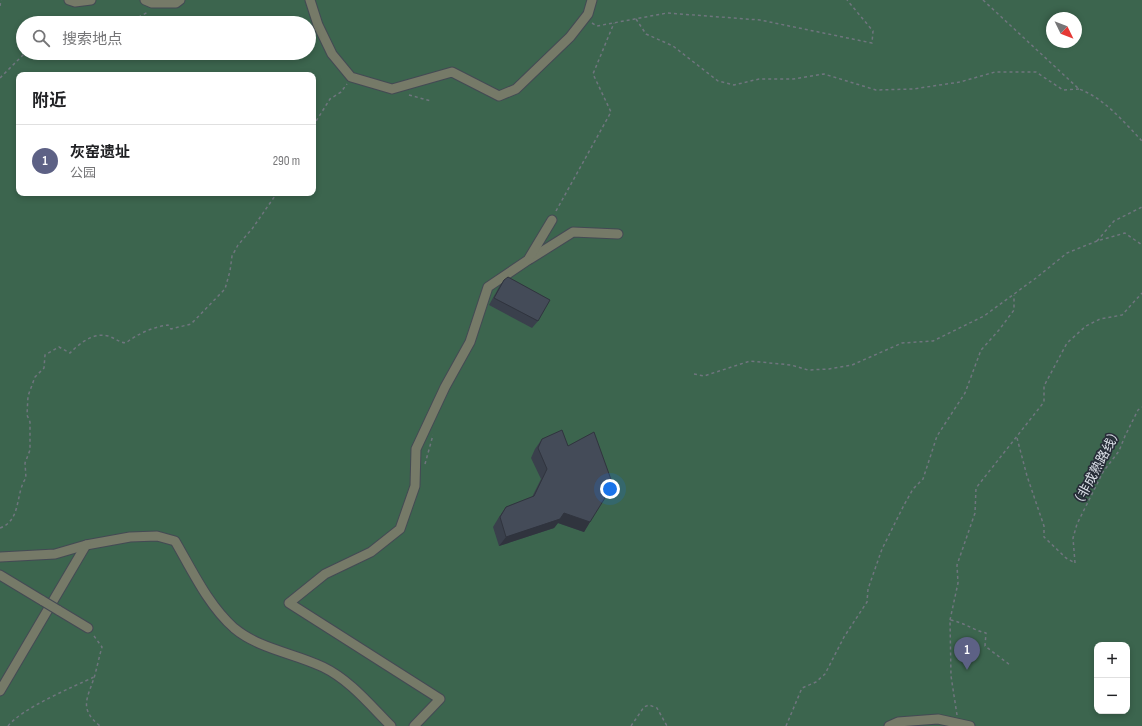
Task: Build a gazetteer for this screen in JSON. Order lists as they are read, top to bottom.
{
  "streets": {
    "path": ["（非成熟路线）"]
  },
  "north": "bottom right",
  "page": {
    "search": "搜索地点",
    "heading": "附近",
    "list": [
      {
        "mark": "1",
        "name": "灰窑遗址",
        "note": "公园",
        "value": "290 m"
      }
    ],
    "pins": "1",
    "map_buttons": ["+", "−"]
  }
}
